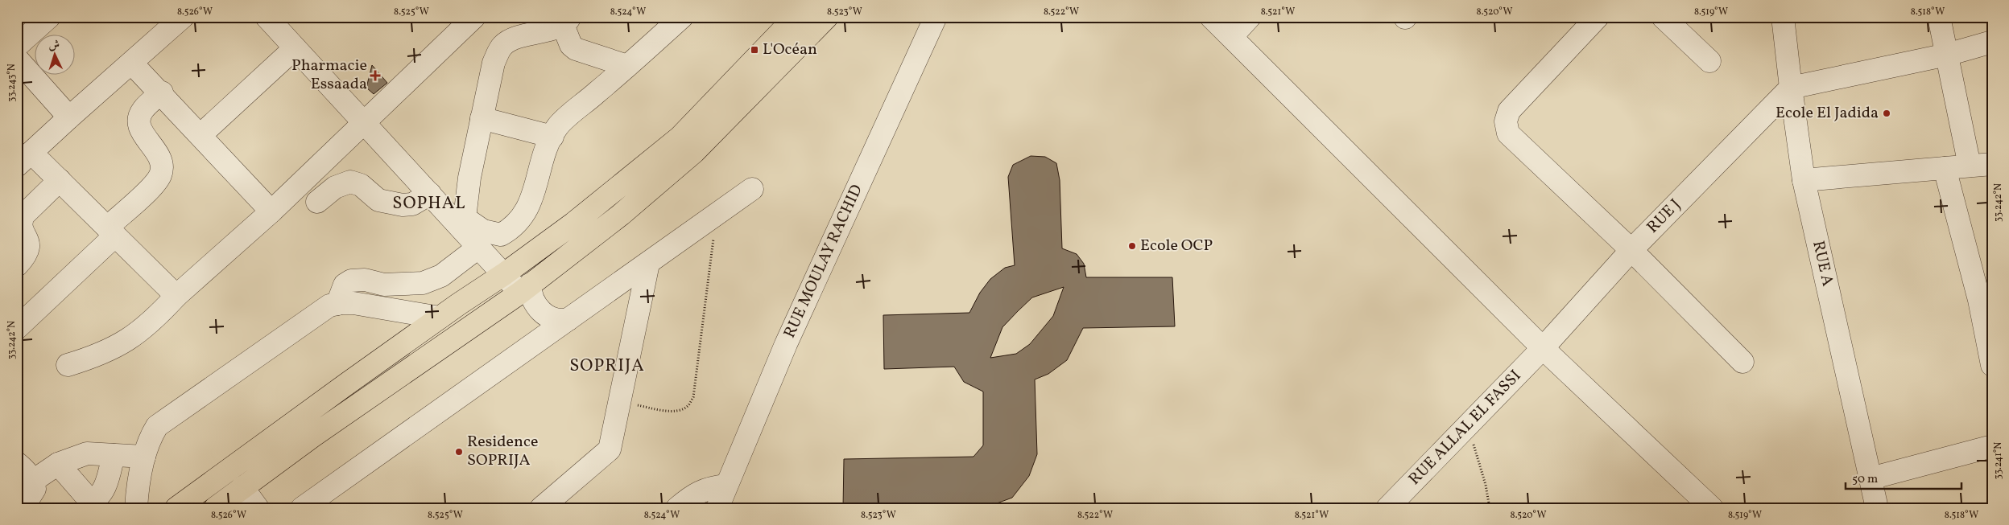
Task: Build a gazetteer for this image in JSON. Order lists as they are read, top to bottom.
{
  "streets": {
    "street": [
      "RUE J",
      "RUE MOULAY RACHID",
      "RUE A",
      "RUE ALLAL EL FASSI"
    ]
  },
  "crossings": [
    ["RUE J", "RUE A"],
    ["RUE J", "RUE ALLAL EL FASSI"]
  ],
  "districts": ["SOPHAL", "SOPRIJA"],
  "places": {
    "transit": ["L'Océan"],
    "health": ["Pharmacie Essaada"],
    "other": ["Ecole El Jadida", "Ecole OCP", "Residence SOPRIJA"]
  },
  "scale_bar": "50 m",
  "north": "top",
  "coordinates": [
    "8.526°W",
    "8.525°W",
    "8.524°W",
    "8.523°W",
    "8.522°W",
    "8.521°W",
    "8.520°W",
    "8.519°W",
    "8.518°W",
    "33.243°N",
    "33.242°N",
    "33.241°N"
  ]
}
